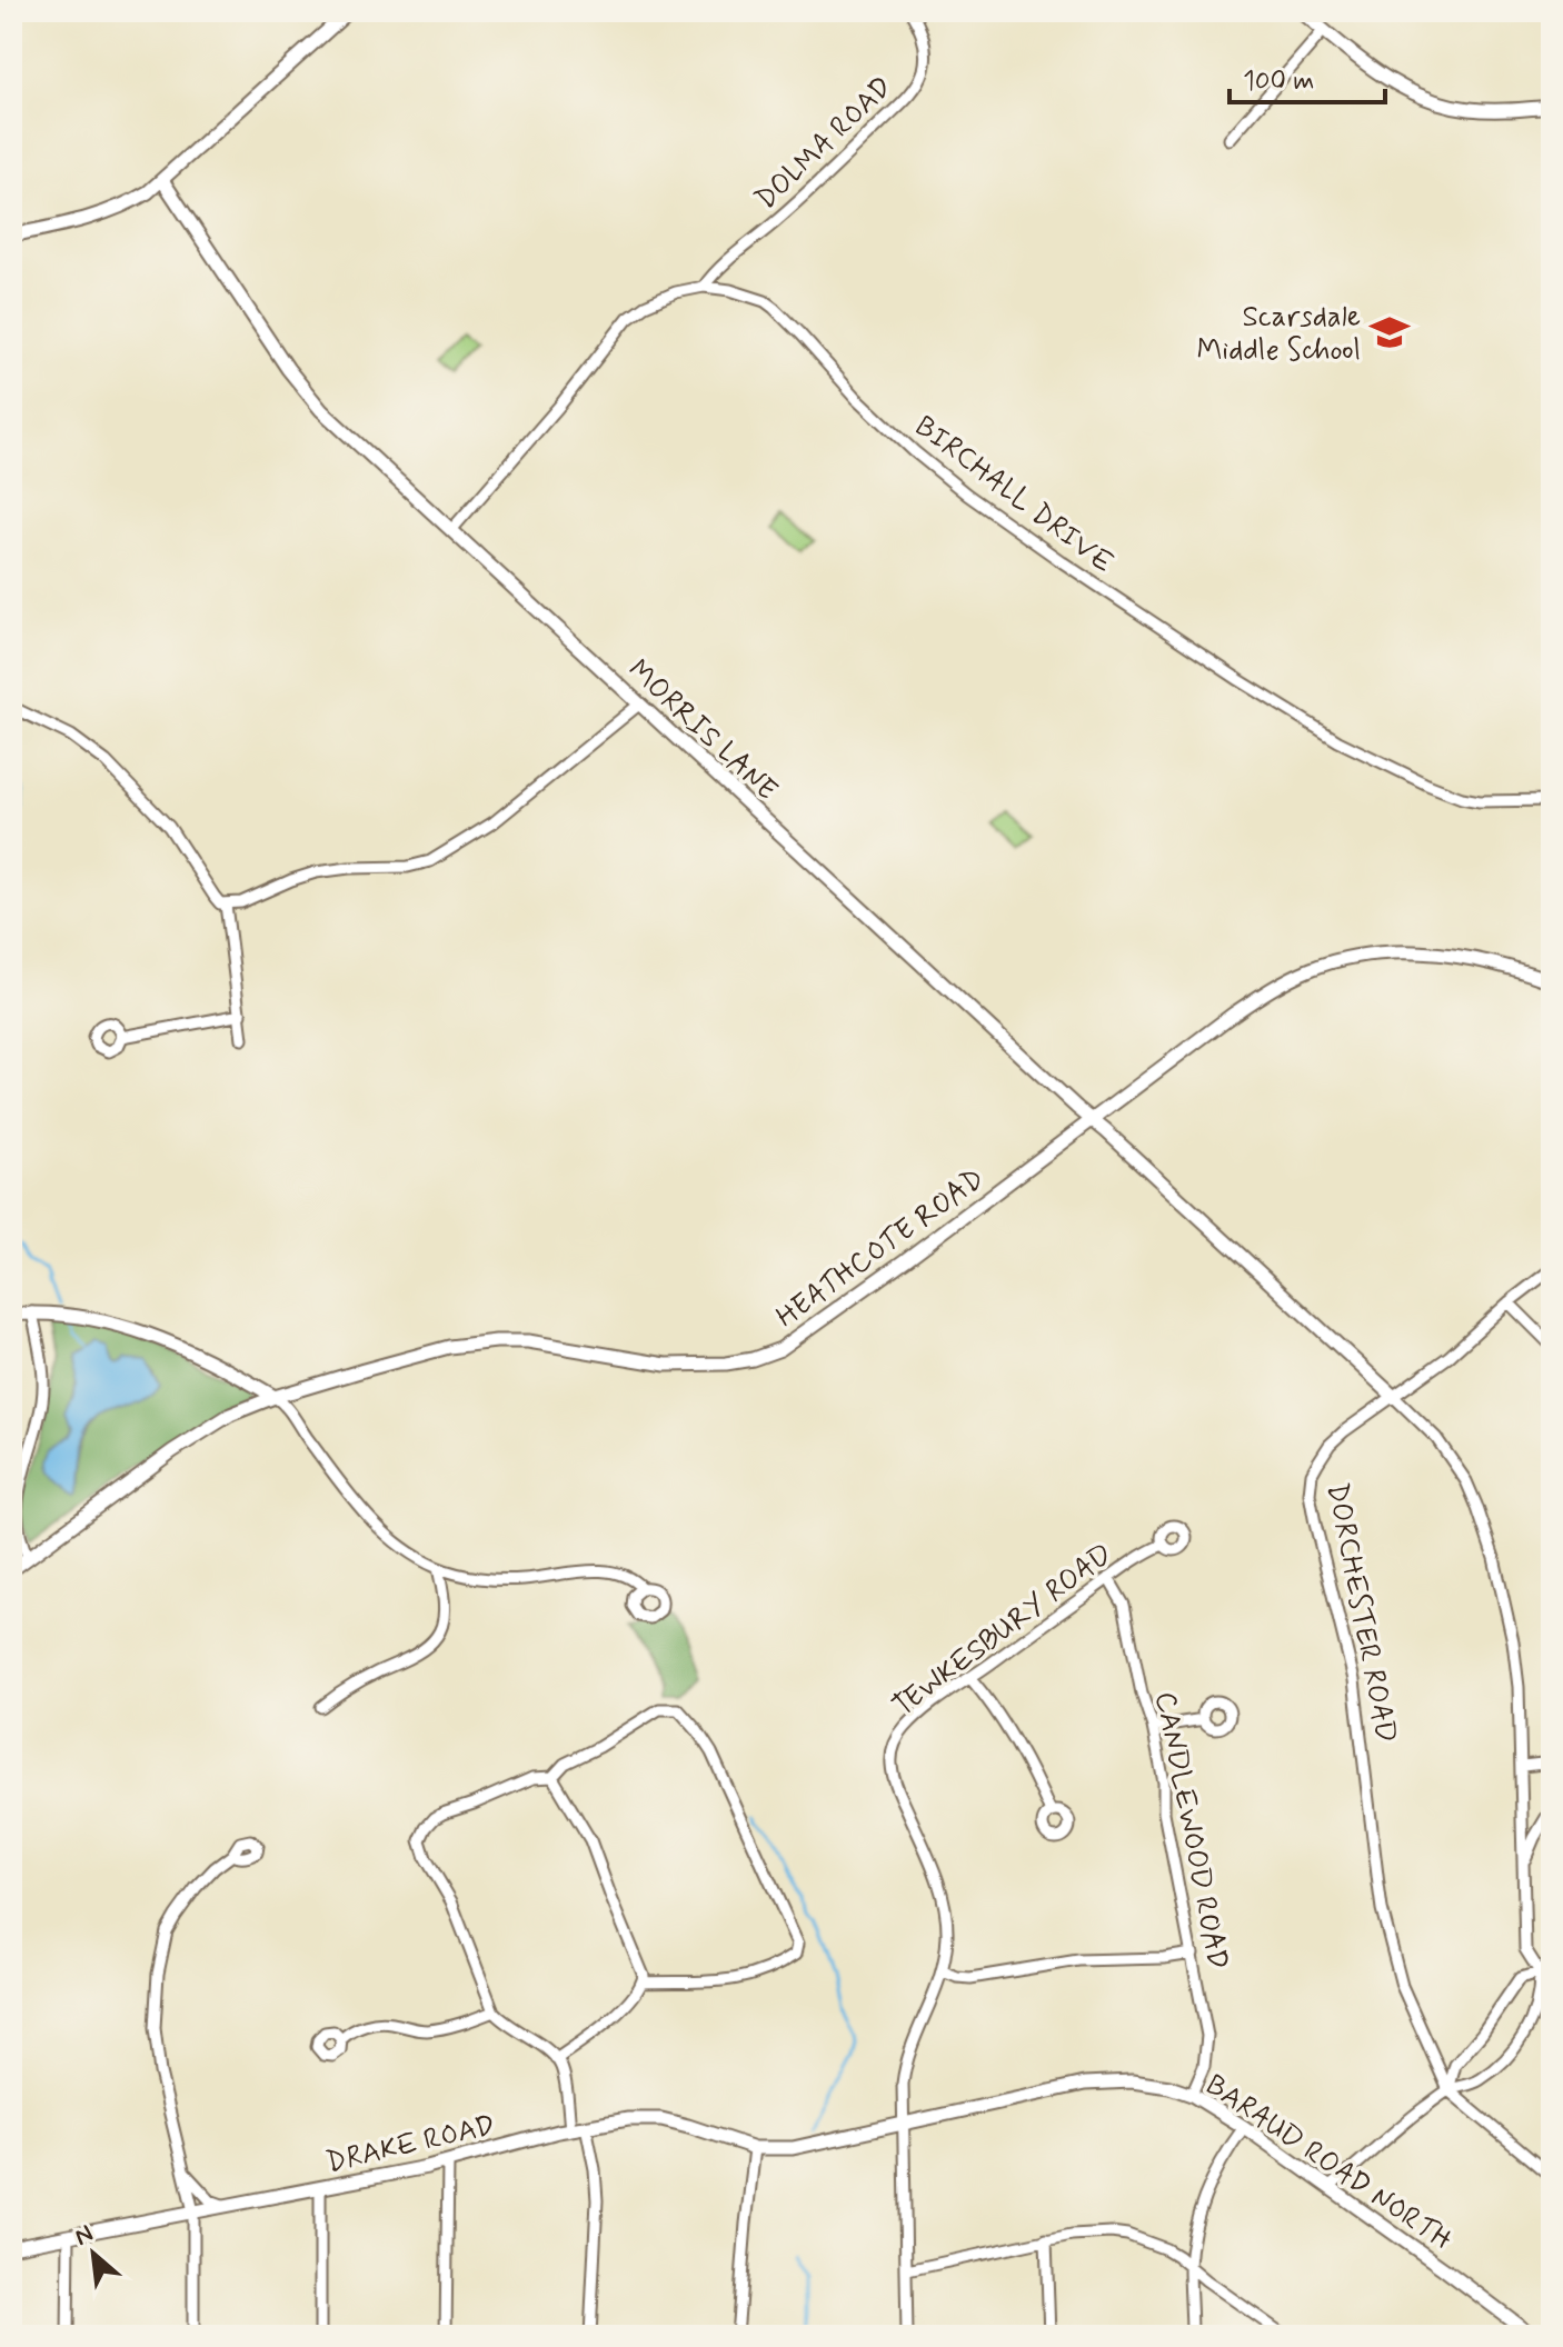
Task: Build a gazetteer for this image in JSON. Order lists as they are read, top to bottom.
{
  "streets": {
    "street": [
      "DOLMA ROAD",
      "BIRCHALL DRIVE",
      "MORRIS LANE",
      "HEATHCOTE ROAD",
      "DORCHESTER ROAD",
      "TEWKESBURY ROAD",
      "CANDLEWOOD ROAD",
      "DRAKE ROAD",
      "BARAUD ROAD NORTH"
    ]
  },
  "crossings": [
    ["DOLMA ROAD", "BIRCHALL DRIVE"],
    ["BIRCHALL DRIVE", "MORRIS LANE"],
    ["MORRIS LANE", "HEATHCOTE ROAD"],
    ["MORRIS LANE", "DORCHESTER ROAD"],
    ["TEWKESBURY ROAD", "CANDLEWOOD ROAD"],
    ["TEWKESBURY ROAD", "BARAUD ROAD NORTH"],
    ["CANDLEWOOD ROAD", "BARAUD ROAD NORTH"],
    ["DRAKE ROAD", "BARAUD ROAD NORTH"]
  ],
  "places": {
    "school or university": ["Scarsdale Middle School"]
  },
  "scale_bar": "100 m",
  "north": "top left"
}
